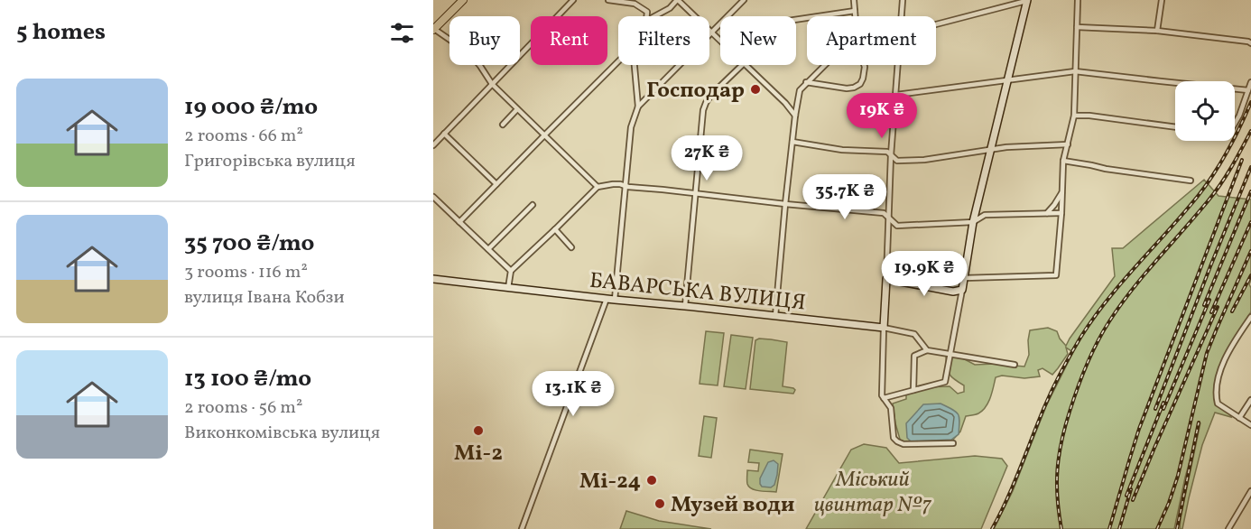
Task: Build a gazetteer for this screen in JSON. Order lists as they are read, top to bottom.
{
  "streets": {
    "street": ["БАВАРСЬКА ВУЛИЦЯ"]
  },
  "parks": ["Міський цвинтар №7"],
  "places": [
    "Господар",
    "Мі-2",
    "Мі-24",
    "Музей води"
  ],
  "page": {
    "heading": "5 homes",
    "chip": [
      "Buy",
      "Rent",
      "Filters",
      "New",
      "Apartment"
    ],
    "list": [
      {
        "name": "19 000 ₴/mo",
        "note": "2 rooms · 66 m² · Григорівська вулиця"
      },
      {
        "name": "35 700 ₴/mo",
        "note": "3 rooms · 116 m² · вулиця Івана Кобзи"
      },
      {
        "name": "13 100 ₴/mo",
        "note": "2 rooms · 56 m² · Виконкомівська вулиця"
      }
    ],
    "price": [
      "19K ₴",
      "27K ₴",
      "35.7K ₴",
      "19.9K ₴",
      "13.1K ₴"
    ]
  }
}
